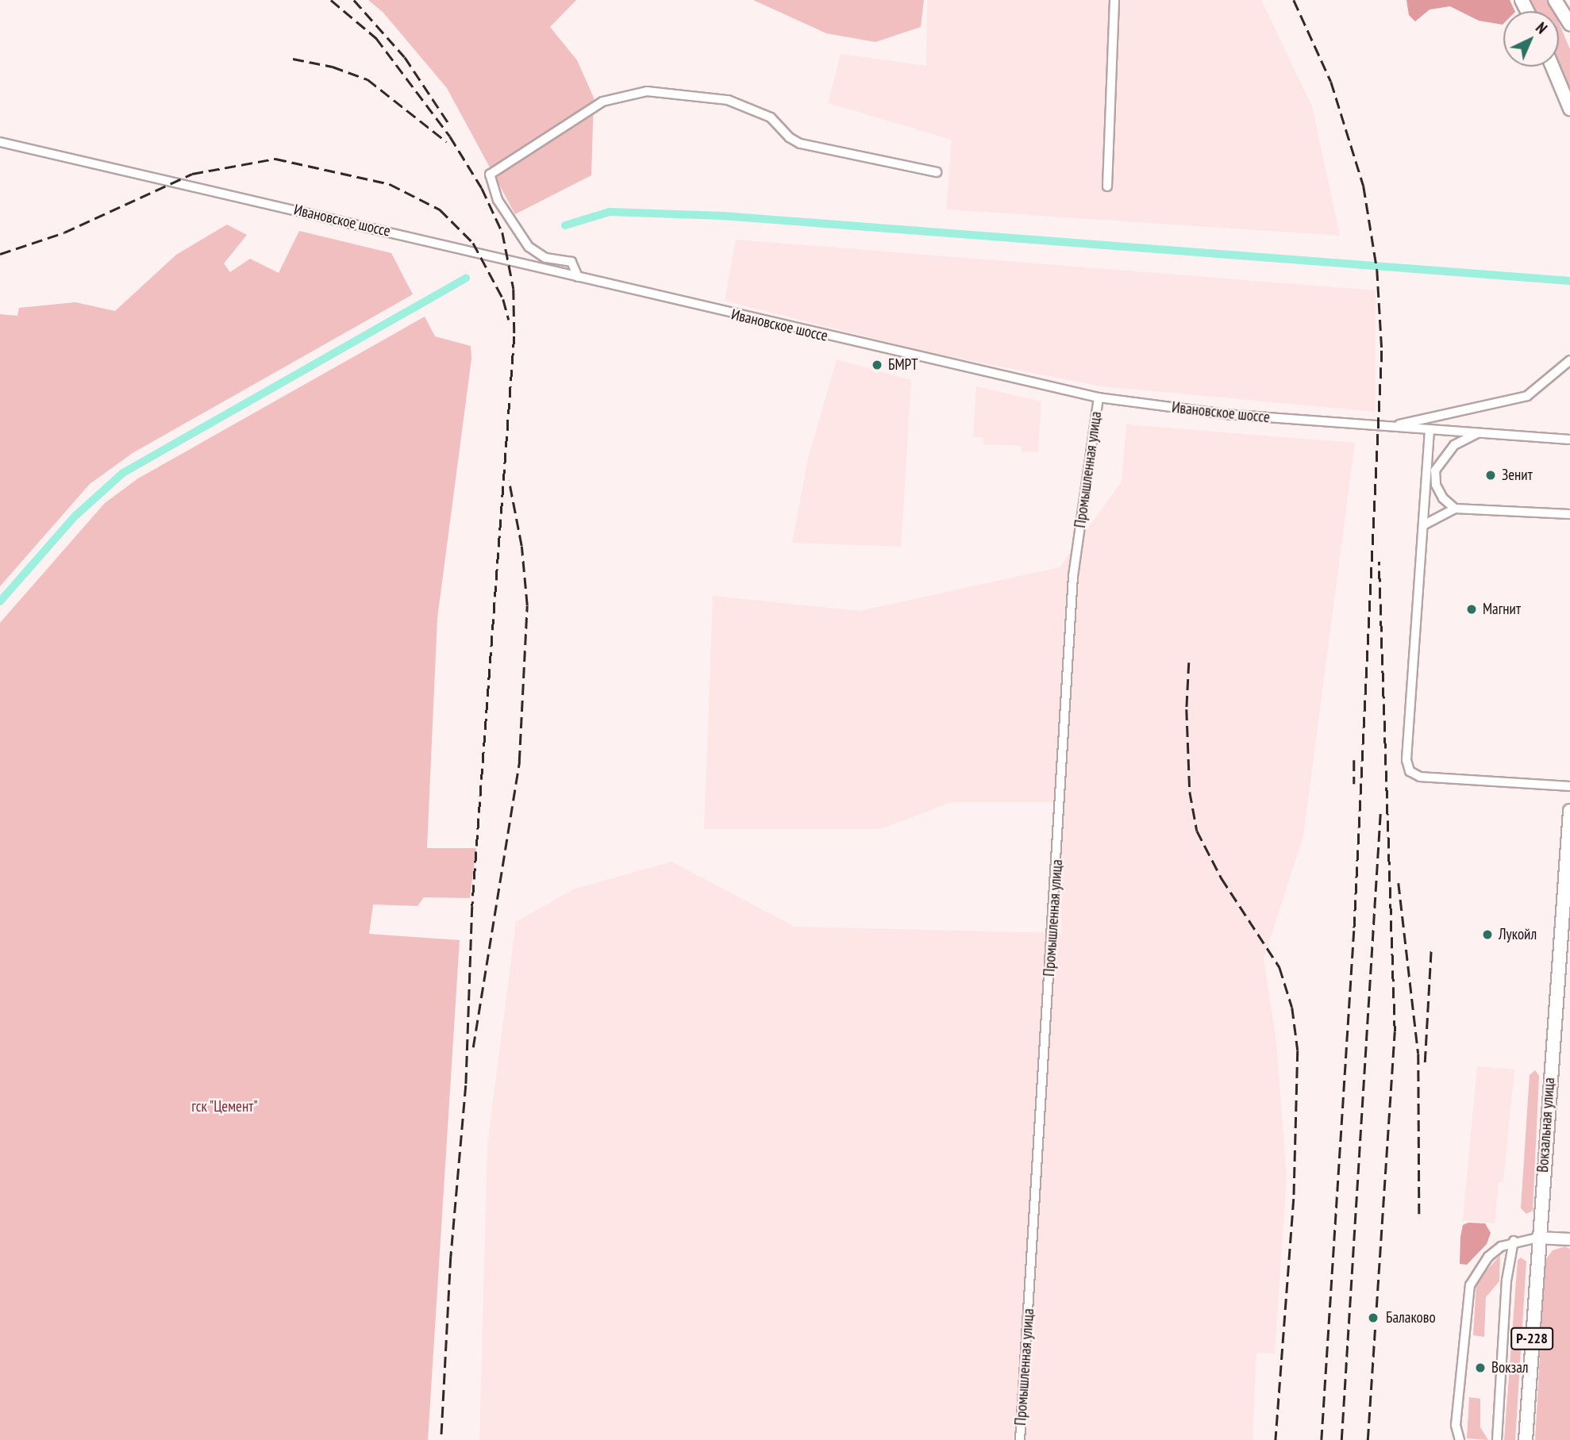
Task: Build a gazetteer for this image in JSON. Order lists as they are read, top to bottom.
{
  "streets": {
    "highway": ["Вокзальная улица", "Р-228"],
    "street": ["Ивановское шоссе", "Промышленная улица"]
  },
  "crossings": [
    ["Ивановское шоссе", "Промышленная улица"]
  ],
  "parks": ["гск \"Цемент\""],
  "places": [
    "БМРТ",
    "Зенит",
    "Магнит",
    "Лукойл",
    "Балаково",
    "Вокзал"
  ],
  "north": "top right"
}
